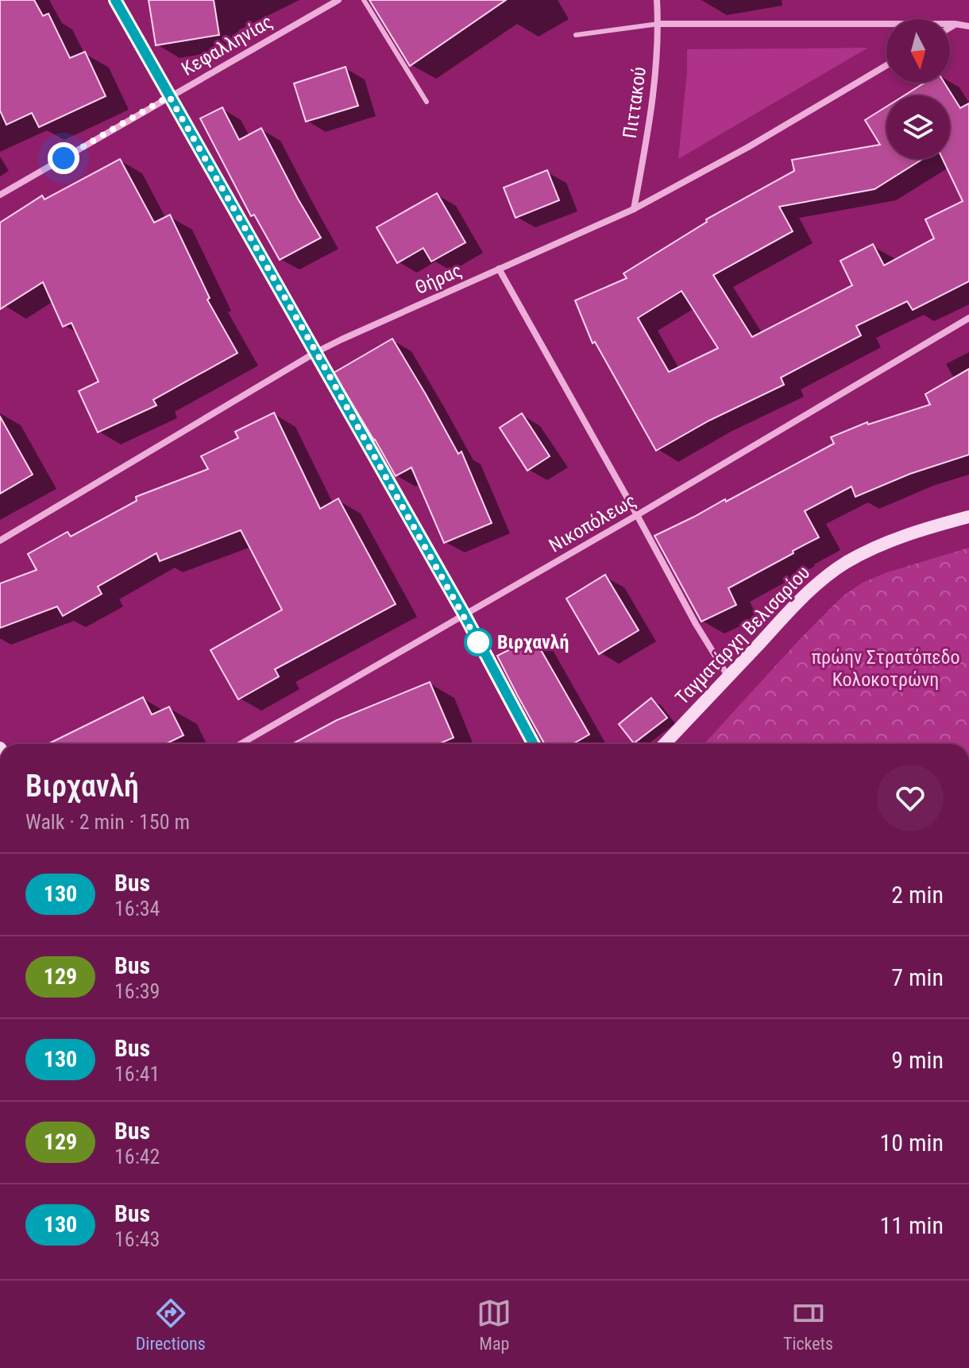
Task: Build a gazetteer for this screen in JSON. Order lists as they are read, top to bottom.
{
  "streets": {
    "street": [
      "Κεφαλληνίας",
      "Πιττακού",
      "Θήρας",
      "Νικοπόλεως",
      "Ταγματάρχη Βελισαρίου"
    ]
  },
  "crossings": [
    ["Πιττακού", "Θήρας"]
  ],
  "parks": ["πρώην Στρατόπεδο Κολοκοτρώνη"],
  "places": ["Βιρχανλή"],
  "lines": ["bus line 130"],
  "north": "bottom",
  "page": {
    "heading": ["Βιρχανλή", "Walk · 2 min · 150 m"],
    "list": [
      {
        "mark": "130",
        "name": "Bus",
        "note": "16:34",
        "value": "2 min"
      },
      {
        "mark": "129",
        "name": "Bus",
        "note": "16:39",
        "value": "7 min"
      },
      {
        "mark": "130",
        "name": "Bus",
        "note": "16:41",
        "value": "9 min"
      },
      {
        "mark": "129",
        "name": "Bus",
        "note": "16:42",
        "value": "10 min"
      },
      {
        "mark": "130",
        "name": "Bus",
        "note": "16:43",
        "value": "11 min"
      }
    ],
    "tabs": ["Directions", "Map", "Tickets"]
  }
}
